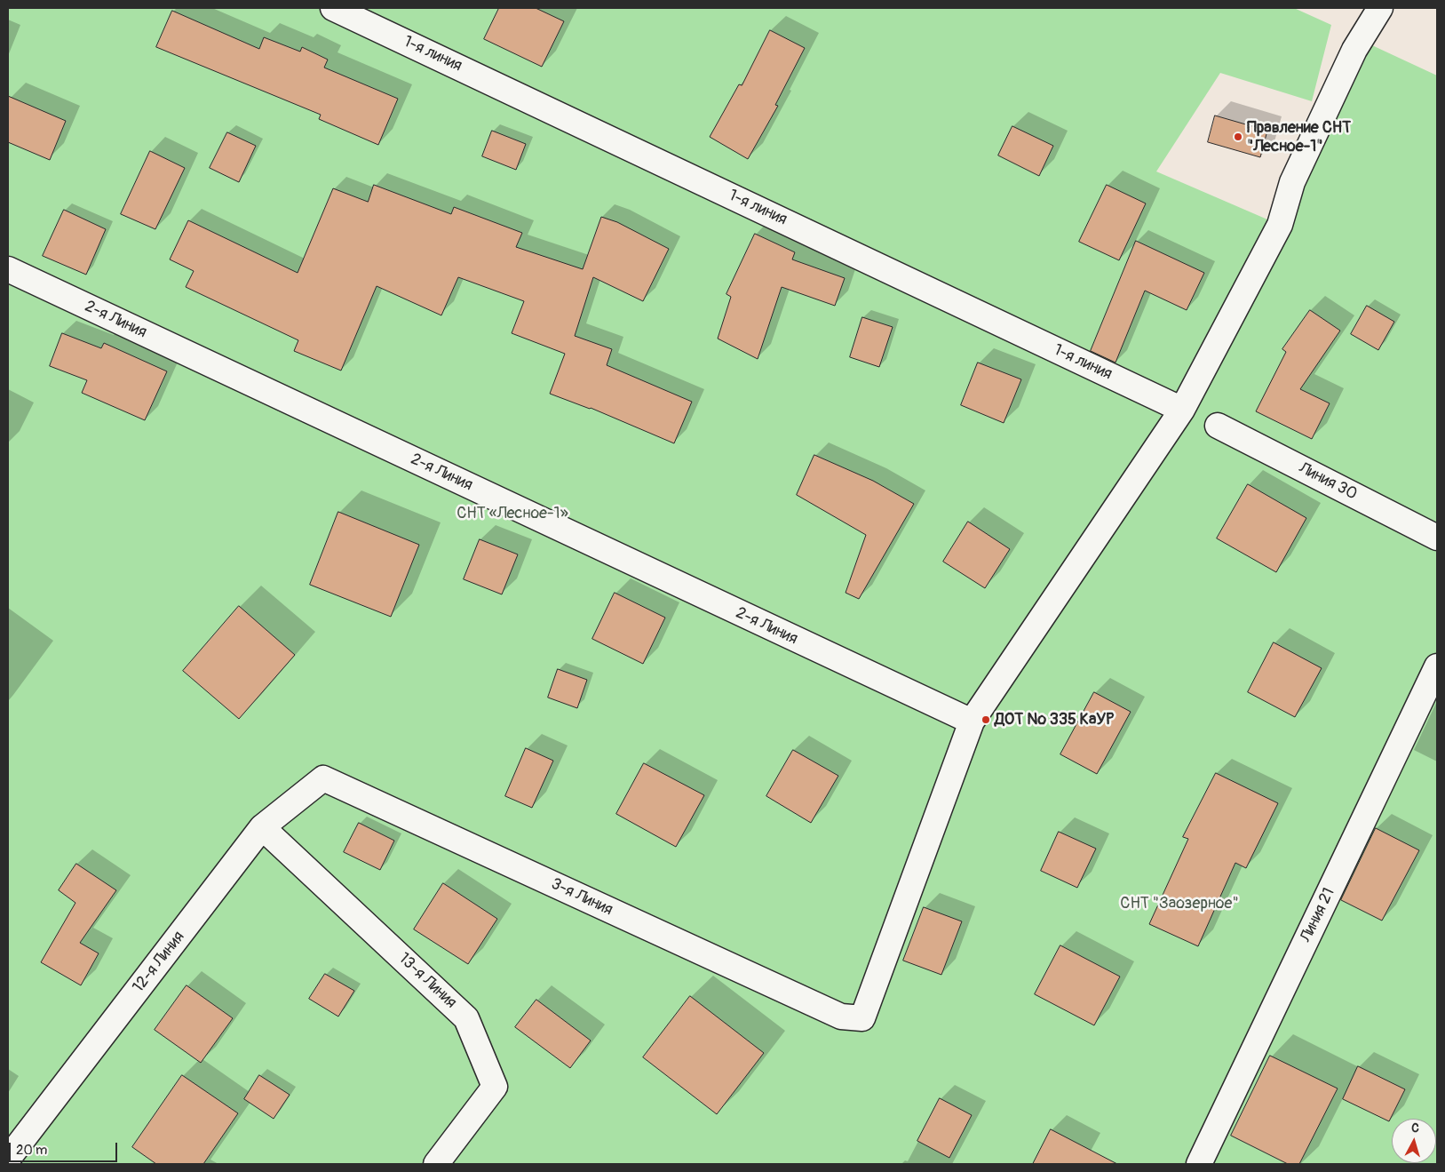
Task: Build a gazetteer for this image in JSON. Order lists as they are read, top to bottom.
{
  "streets": {
    "street": [
      "1-я линия",
      "2-я Линия",
      "Линия 30",
      "3-я Линия",
      "Линия 21",
      "12-я Линия",
      "13-я Линия"
    ]
  },
  "crossings": [
    ["2-я Линия", "3-я Линия"],
    ["3-я Линия", "12-я Линия"],
    ["12-я Линия", "13-я Линия"]
  ],
  "parks": ["СНТ «Лесное-1»", "СНТ \"Заозерное\""],
  "places": ["Правление СНТ \"Лесное-1\"", "ДОТ № 335 КаУР"],
  "scale_bar": "20 m",
  "north": "top"
}
